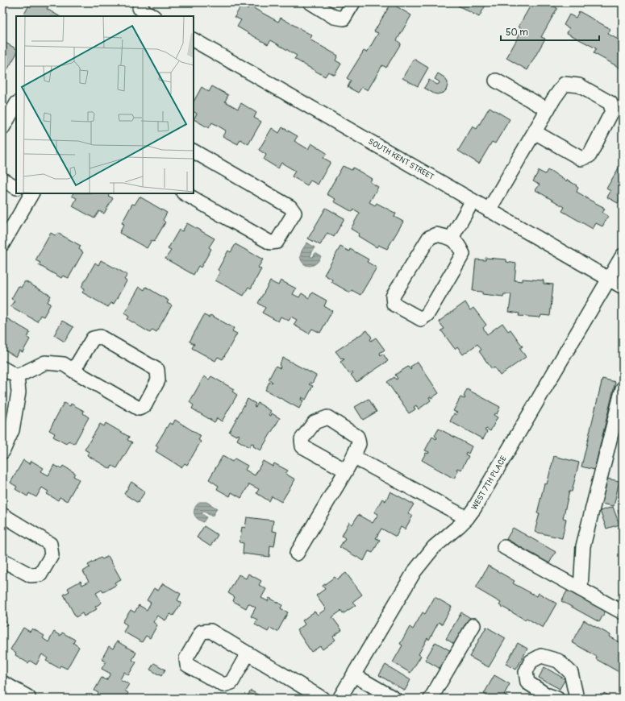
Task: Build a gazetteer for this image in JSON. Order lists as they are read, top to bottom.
{
  "streets": {
    "street": ["SOUTH KENT STREET", "WEST 7TH PLACE"]
  },
  "crossings": [
    ["SOUTH KENT STREET", "WEST 7TH PLACE"]
  ],
  "scale_bar": "50 m"
}
